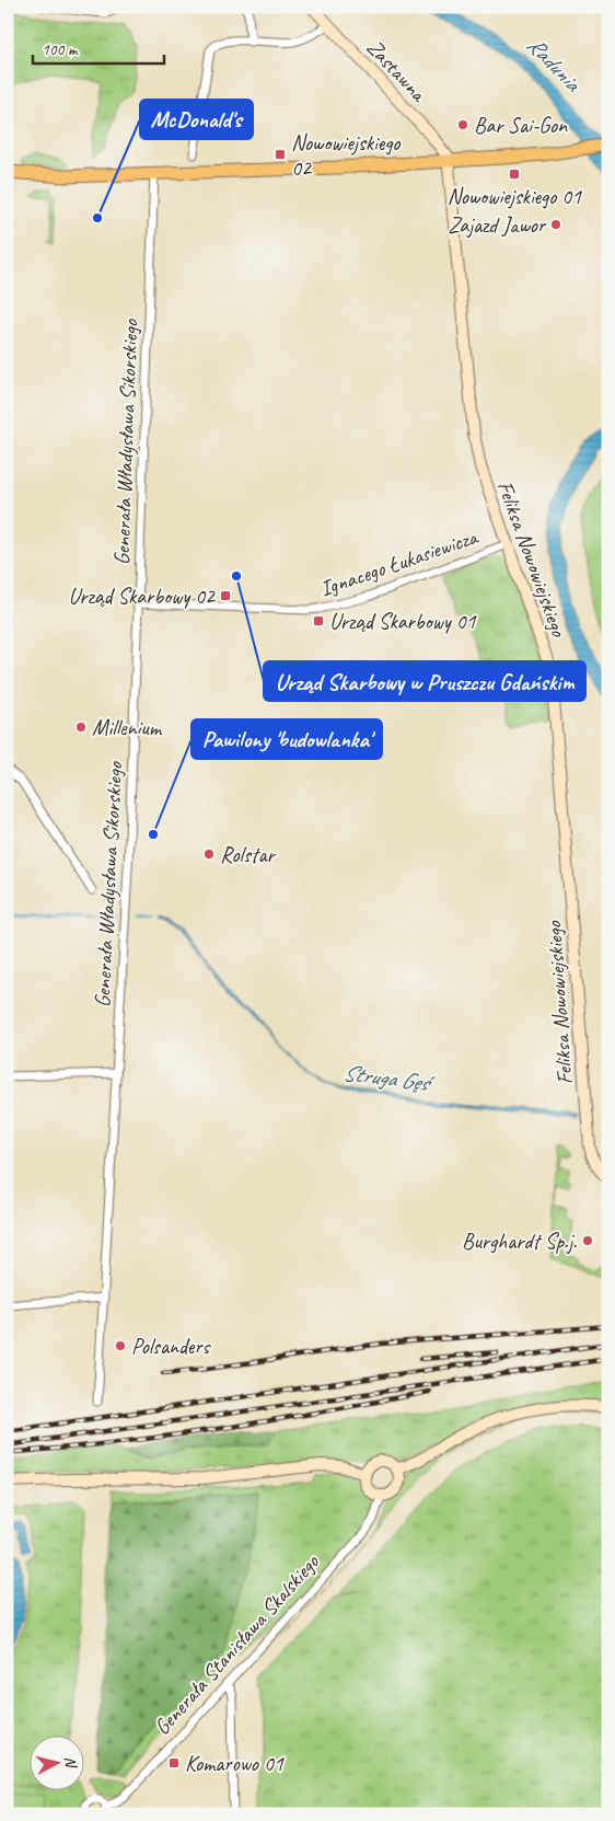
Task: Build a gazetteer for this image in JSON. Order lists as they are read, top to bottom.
{
  "streets": {
    "street": [
      "Zastawna",
      "Generała Władysława Sikorskiego",
      "Feliksa Nowowiejskiego",
      "Ignacego Łukasiewicza",
      "Generała Stanisława Skalskiego"
    ]
  },
  "crossings": [
    ["Zastawna", "Feliksa Nowowiejskiego"],
    ["Generała Władysława Sikorskiego", "Ignacego Łukasiewicza"],
    ["Feliksa Nowowiejskiego", "Ignacego Łukasiewicza"]
  ],
  "water": ["Radunia", "Struga Gęś"],
  "places": {
    "other": [
      "Bar Sai-Gon",
      "McDonald's",
      "Zajazd Jawor",
      "Urząd Skarbowy w Pruszczu Gdańskim",
      "Millenium",
      "Pawilony 'budowlanka'",
      "Rolstar",
      "Burghardt Sp.j.",
      "Polsanders"
    ],
    "transit": [
      "Nowowiejskiego 02",
      "Nowowiejskiego 01",
      "Urząd Skarbowy 02",
      "Urząd Skarbowy 01",
      "Komarowo 01"
    ]
  },
  "scale_bar": "100 m",
  "north": "right"
}
